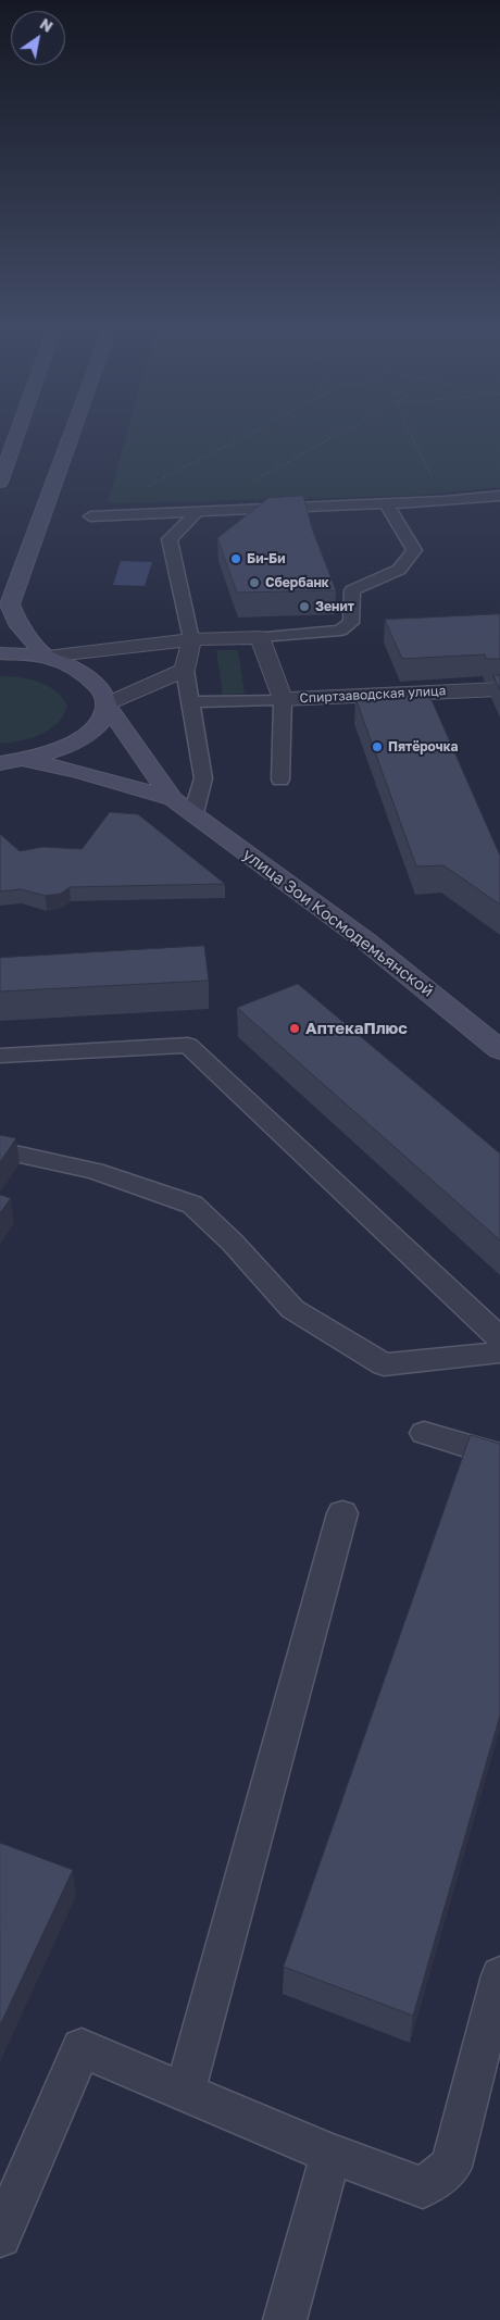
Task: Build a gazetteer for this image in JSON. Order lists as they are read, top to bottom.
{
  "streets": {
    "main road": ["улица Зои Космодемьянской"],
    "street": ["Спиртзаводская улица"]
  },
  "places": [
    "Би-Би",
    "Сбербанк",
    "Зенит",
    "Пятёрочка",
    "АптекаПлюс"
  ],
  "north": "top right"
}
